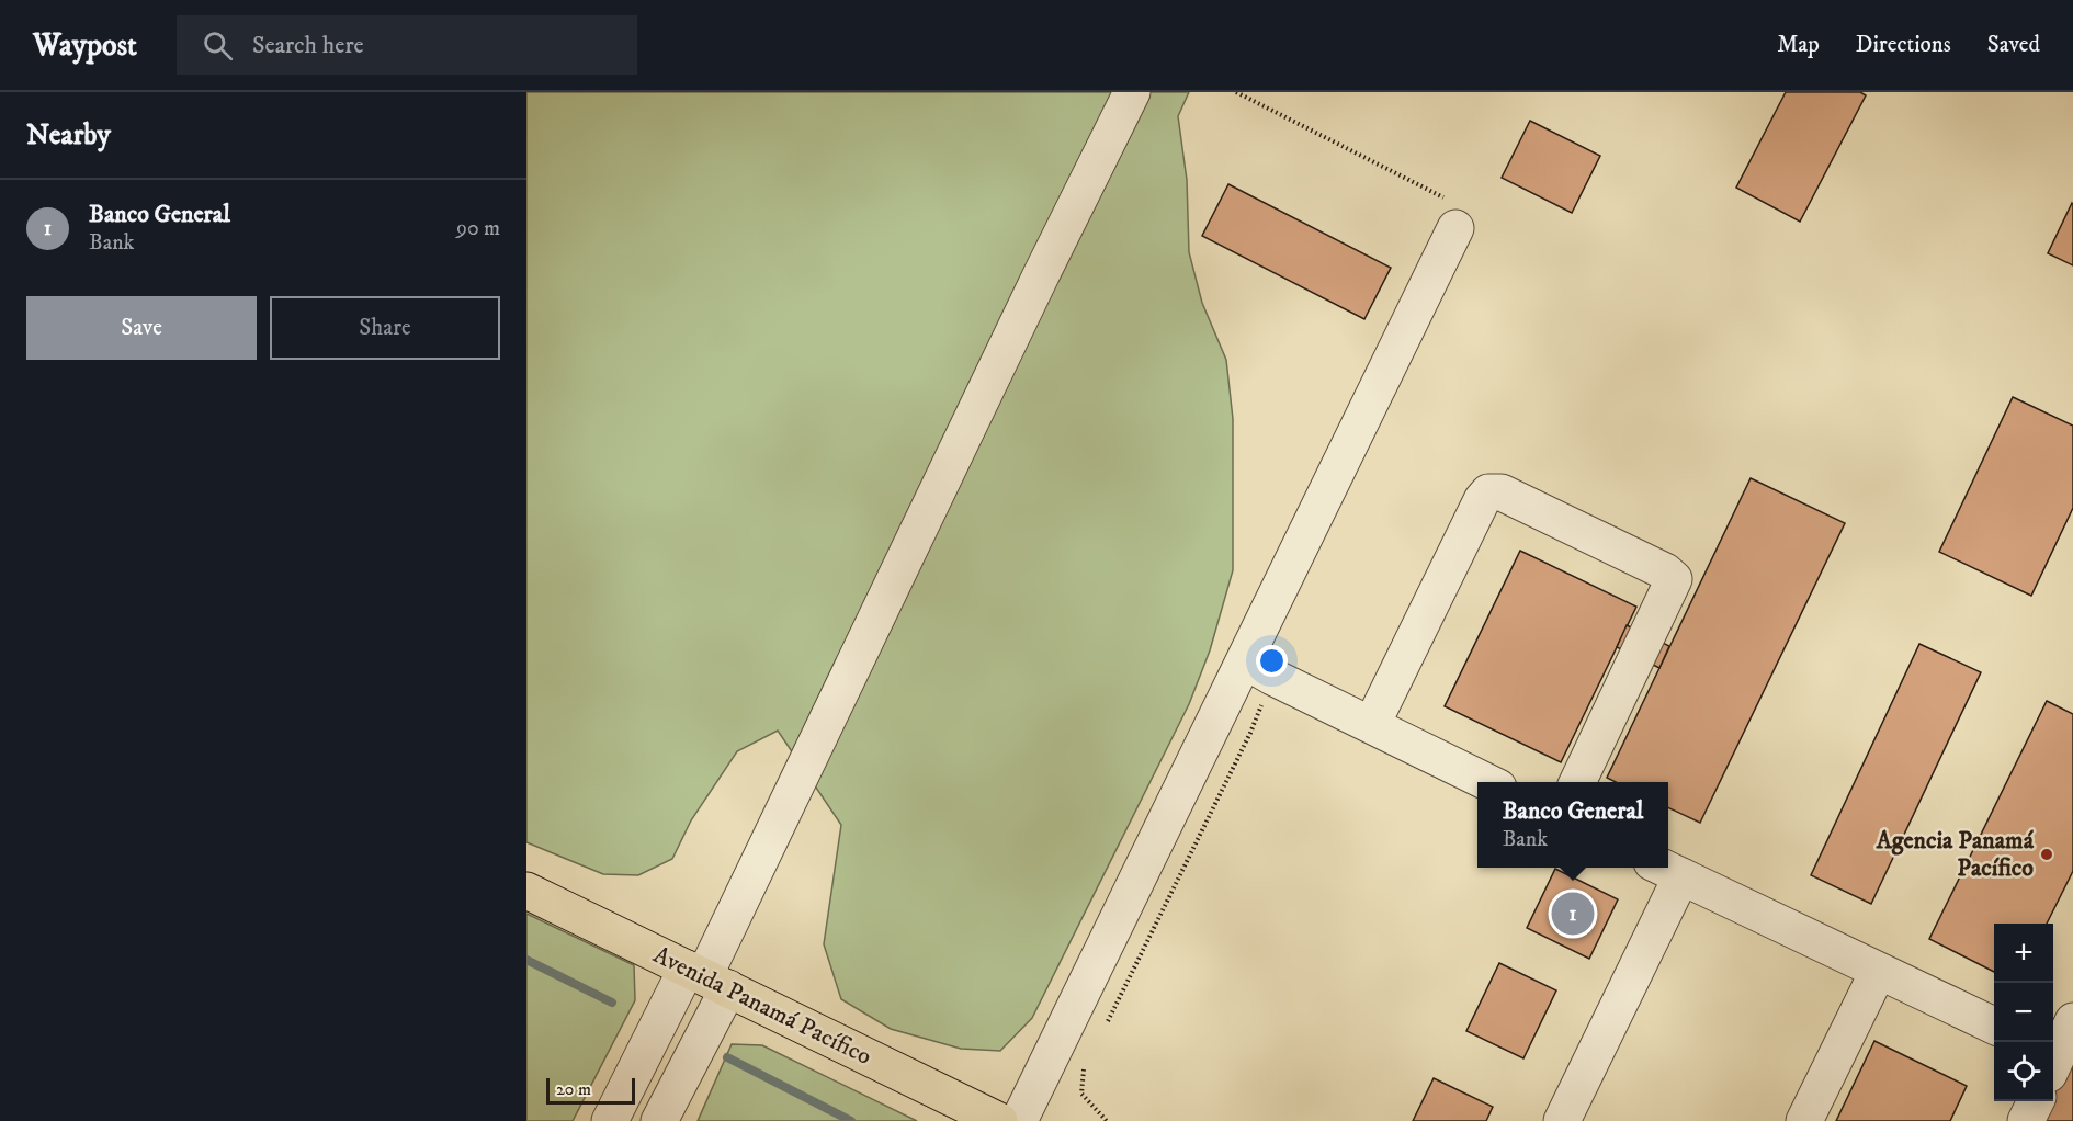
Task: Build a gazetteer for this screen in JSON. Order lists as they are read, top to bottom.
{
  "streets": {
    "main road": ["Avenida Panamá Pacífico"]
  },
  "places": ["Agencia Panamá Pacífico"],
  "scale_bar": "20 m",
  "page": {
    "header": "Waypost",
    "search": "Search here",
    "nav": ["Map", "Directions", "Saved"],
    "heading": "Nearby",
    "list": [
      {
        "mark": "1",
        "name": "Banco General",
        "note": "Bank",
        "value": "90 m"
      }
    ],
    "buttons": ["Save", "Share"],
    "popup": ["Banco General", "Bank"],
    "pins": "1",
    "map_buttons": ["+", "−"],
    "scale": "20 m"
  }
}
